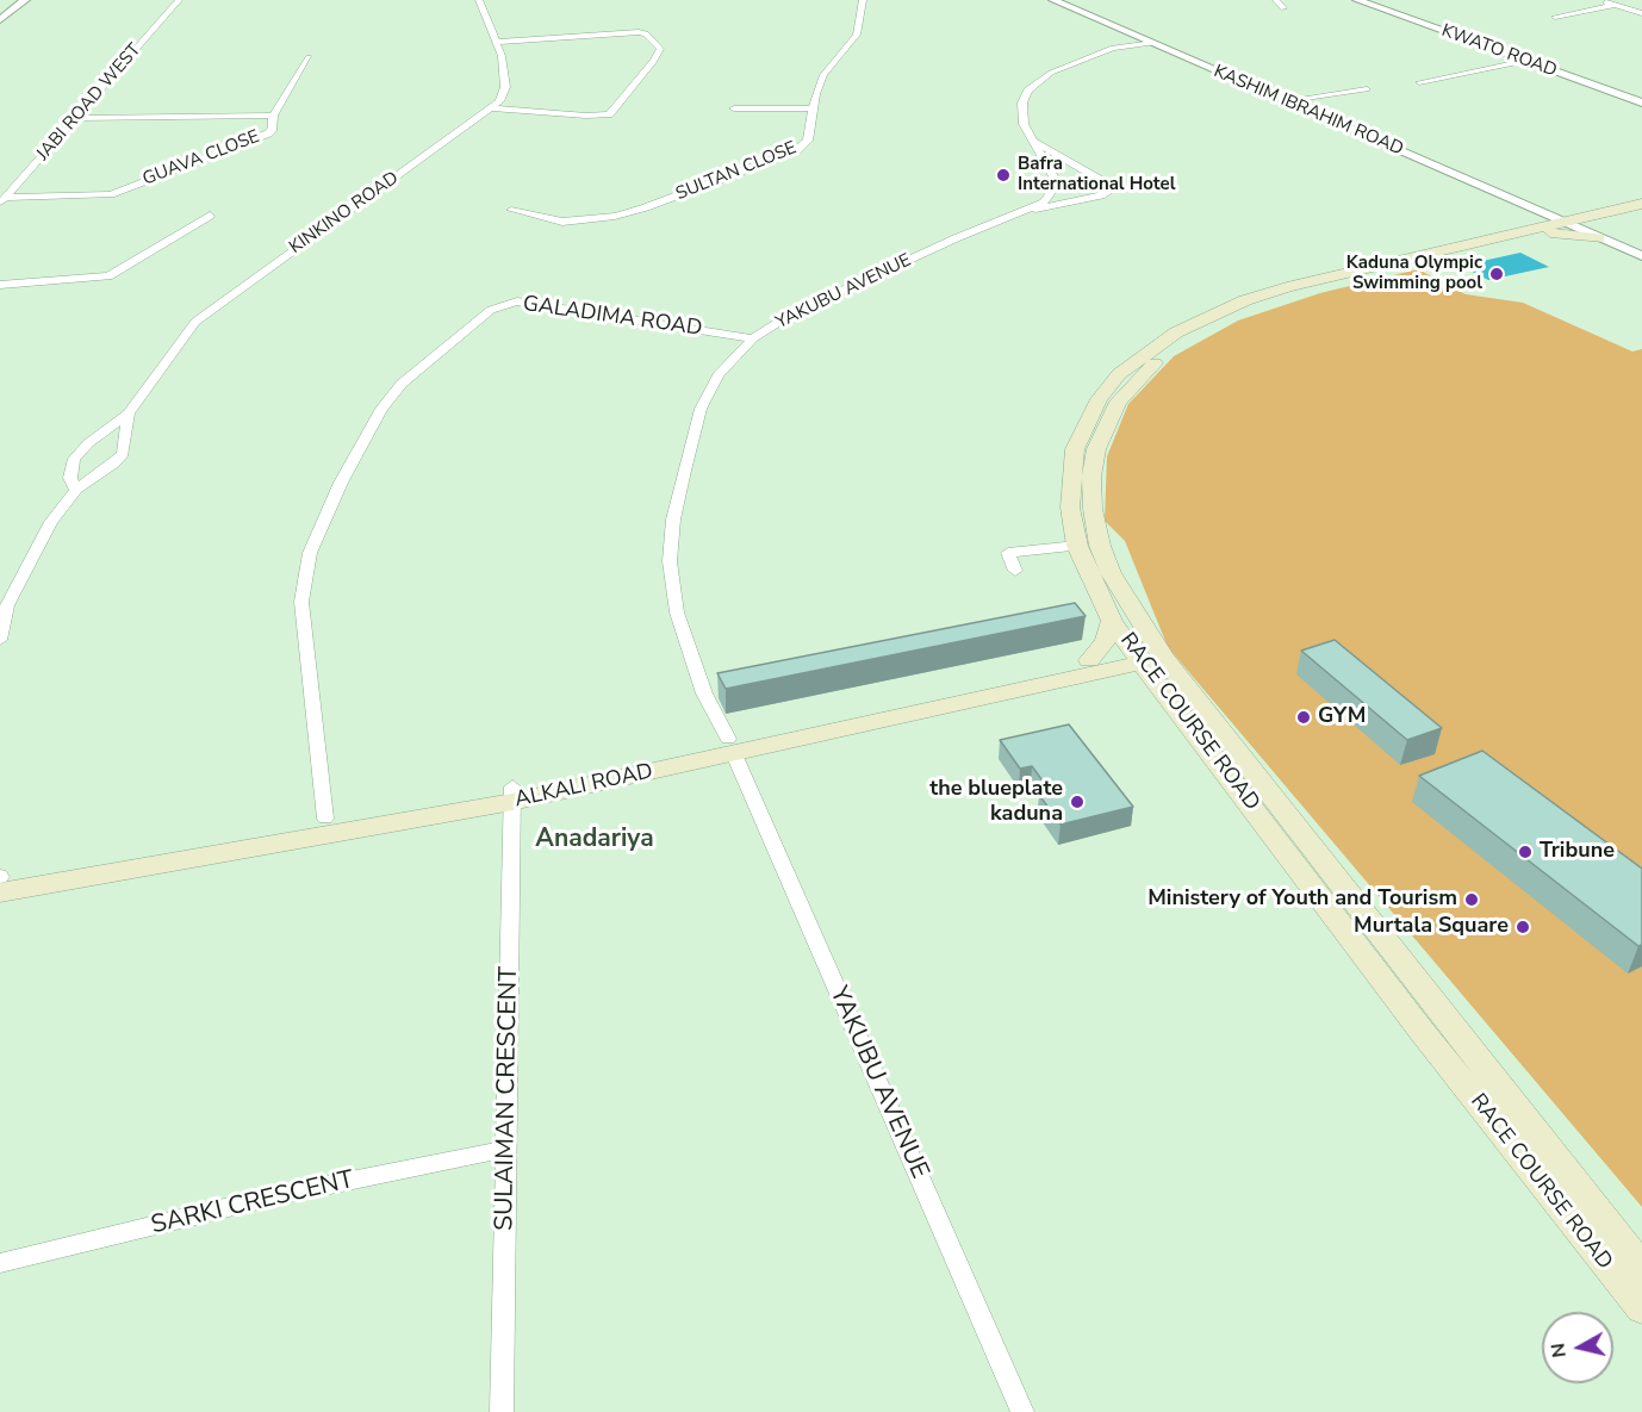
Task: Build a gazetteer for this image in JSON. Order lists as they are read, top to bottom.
{
  "streets": {
    "main road": ["RACE COURSE ROAD", "ALKALI ROAD"],
    "street": [
      "KWATO ROAD",
      "JABI ROAD WEST",
      "KASHIM IBRAHIM ROAD",
      "GUAVA CLOSE",
      "SULTAN CLOSE",
      "KINKINO ROAD",
      "YAKUBU AVENUE",
      "GALADIMA ROAD",
      "SULAIMAN CRESCENT",
      "SARKI CRESCENT"
    ]
  },
  "crossings": [
    ["JABI ROAD WEST", "GUAVA CLOSE"],
    ["KASHIM IBRAHIM ROAD", "YAKUBU AVENUE"],
    ["KASHIM IBRAHIM ROAD", "RACE COURSE ROAD"],
    ["YAKUBU AVENUE", "GALADIMA ROAD"],
    ["YAKUBU AVENUE", "ALKALI ROAD"],
    ["GALADIMA ROAD", "ALKALI ROAD"],
    ["RACE COURSE ROAD", "ALKALI ROAD"],
    ["ALKALI ROAD", "SULAIMAN CRESCENT"],
    ["SULAIMAN CRESCENT", "SARKI CRESCENT"]
  ],
  "districts": ["Anadariya"],
  "places": [
    "Bafra International Hotel",
    "Kaduna Olympic Swimming pool",
    "GYM",
    "the blueplate kaduna",
    "Tribune",
    "Ministery of Youth and Tourism",
    "Murtala Square"
  ],
  "north": "left"
}
